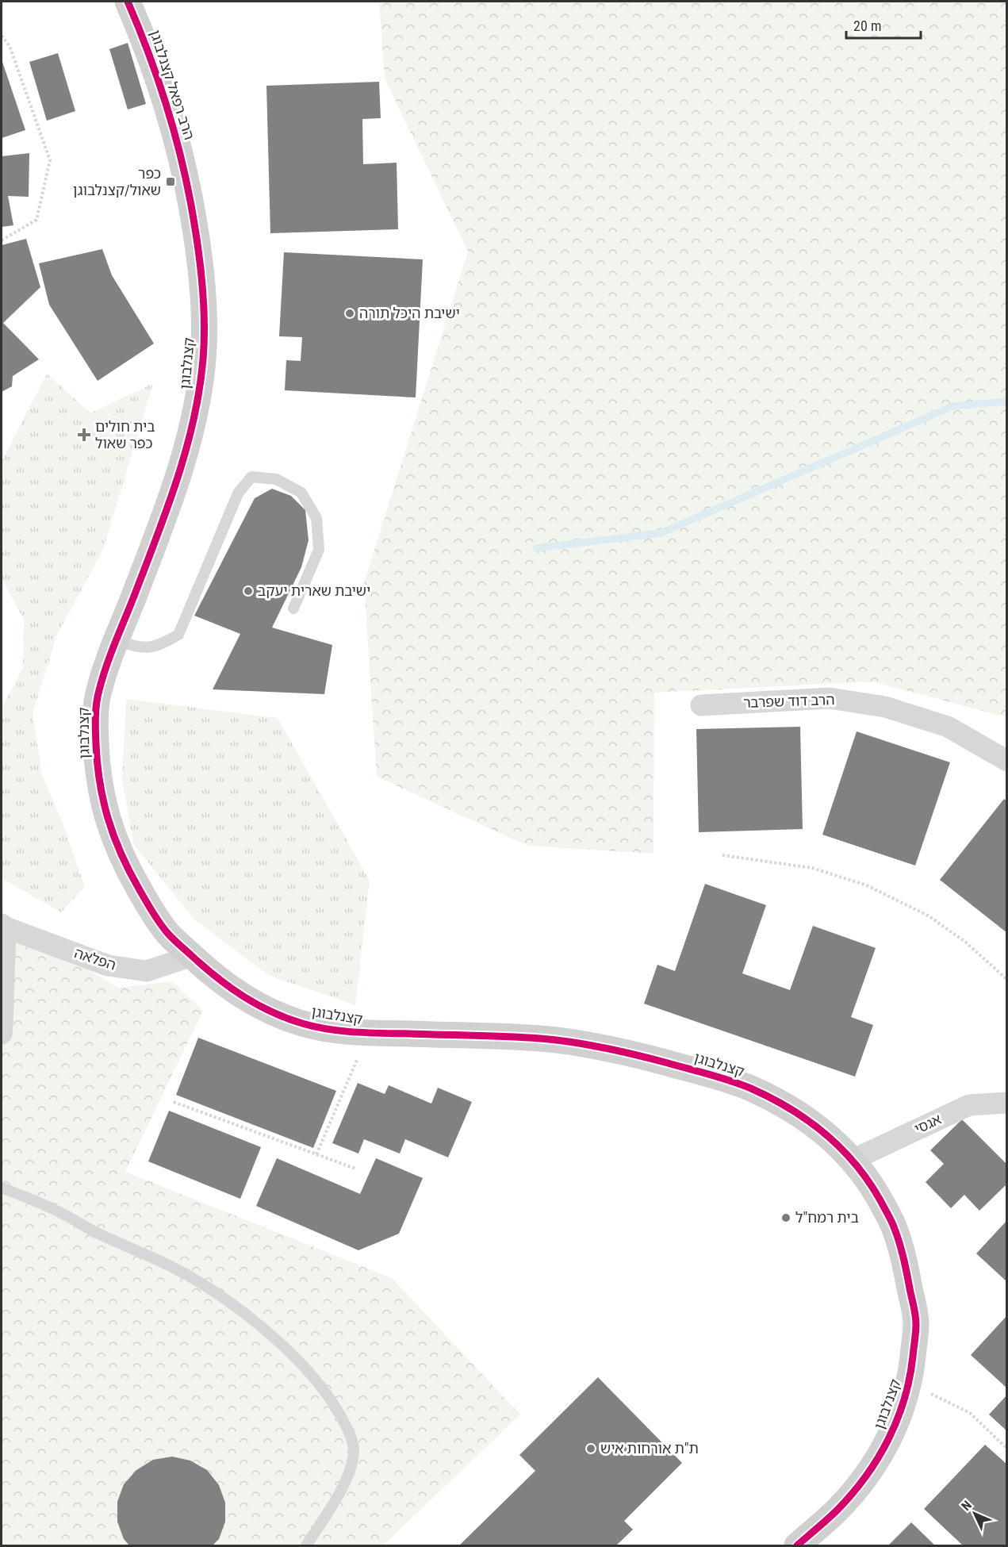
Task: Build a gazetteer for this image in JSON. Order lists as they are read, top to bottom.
{
  "streets": {
    "street": [
      "הרב רפאל קצנלבוגן",
      "קצנלבוגן",
      "הרב דוד שפרבר",
      "הפלאה",
      "אגסי"
    ]
  },
  "crossings": [
    ["הרב רפאל קצנלבוגן", "קצנלבוגן"],
    ["קצנלבוגן", "הפלאה"],
    ["קצנלבוגן", "אגסי"]
  ],
  "places": {
    "transit": ["כפר שאול/קצנלבוגן"],
    "other": [
      "ישיבת היכל תורה",
      "ישיבת שארית יעקב",
      "בית רמח\"ל",
      "ת\"ת אורחות איש"
    ],
    "health": ["בית חולים כפר שאול"]
  },
  "scale_bar": "20 m",
  "north": "top left"
}
